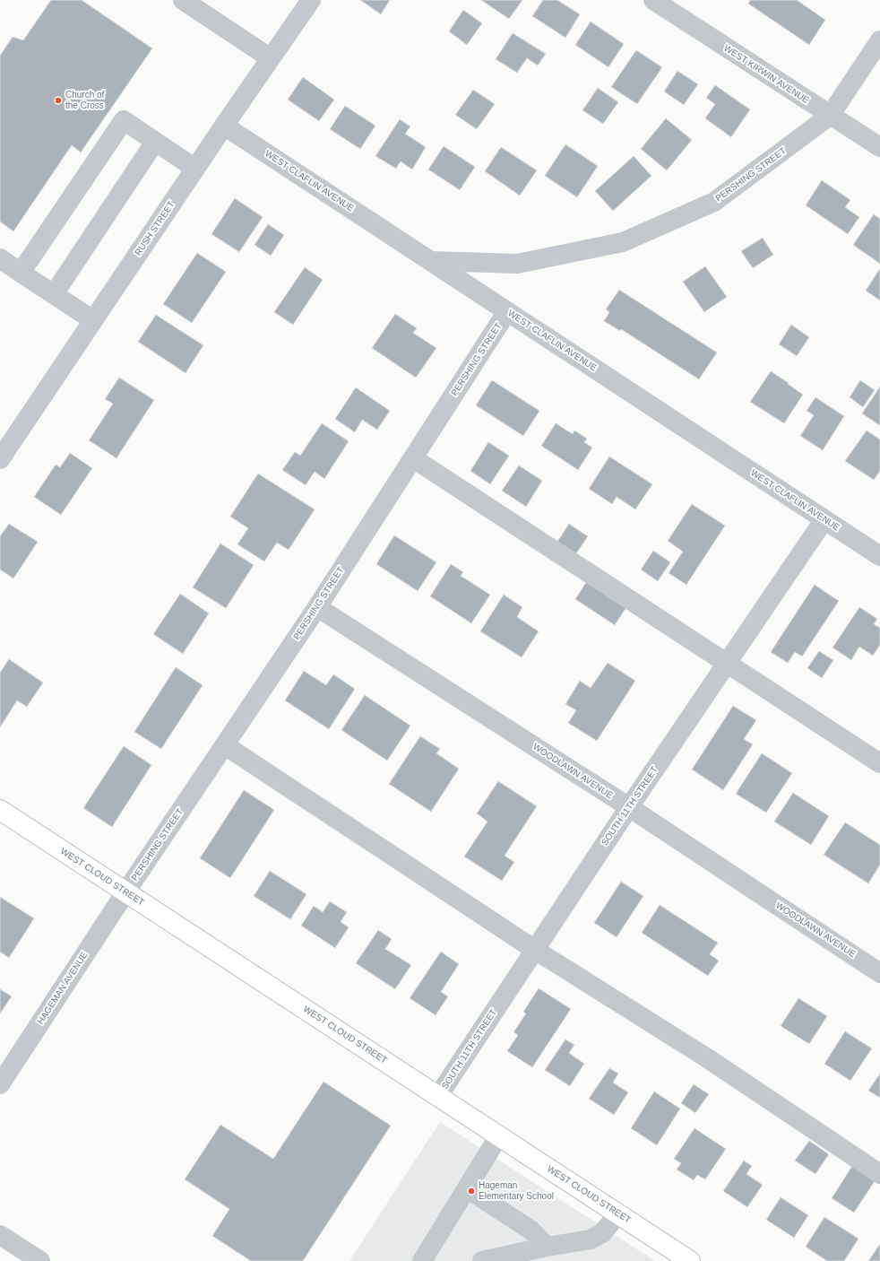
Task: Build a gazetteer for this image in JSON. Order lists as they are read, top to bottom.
{
  "streets": {
    "main road": ["WEST CLOUD STREET"],
    "street": [
      "WEST KIRWIN AVENUE",
      "PERSHING STREET",
      "WEST CLAFLIN AVENUE",
      "RUSH STREET",
      "WOODLAWN AVENUE",
      "SOUTH 11TH STREET",
      "HAGEMAN AVENUE"
    ]
  },
  "crossings": [
    ["WEST KIRWIN AVENUE", "PERSHING STREET"],
    ["PERSHING STREET", "WEST CLAFLIN AVENUE"],
    ["PERSHING STREET", "WOODLAWN AVENUE"],
    ["PERSHING STREET", "WEST CLOUD STREET"],
    ["PERSHING STREET", "HAGEMAN AVENUE"],
    ["WEST CLAFLIN AVENUE", "RUSH STREET"],
    ["WEST CLAFLIN AVENUE", "SOUTH 11TH STREET"],
    ["WOODLAWN AVENUE", "SOUTH 11TH STREET"],
    ["SOUTH 11TH STREET", "WEST CLOUD STREET"],
    ["WEST CLOUD STREET", "HAGEMAN AVENUE"]
  ],
  "places": ["Church of the Cross", "Hageman Elementary School"]
}
